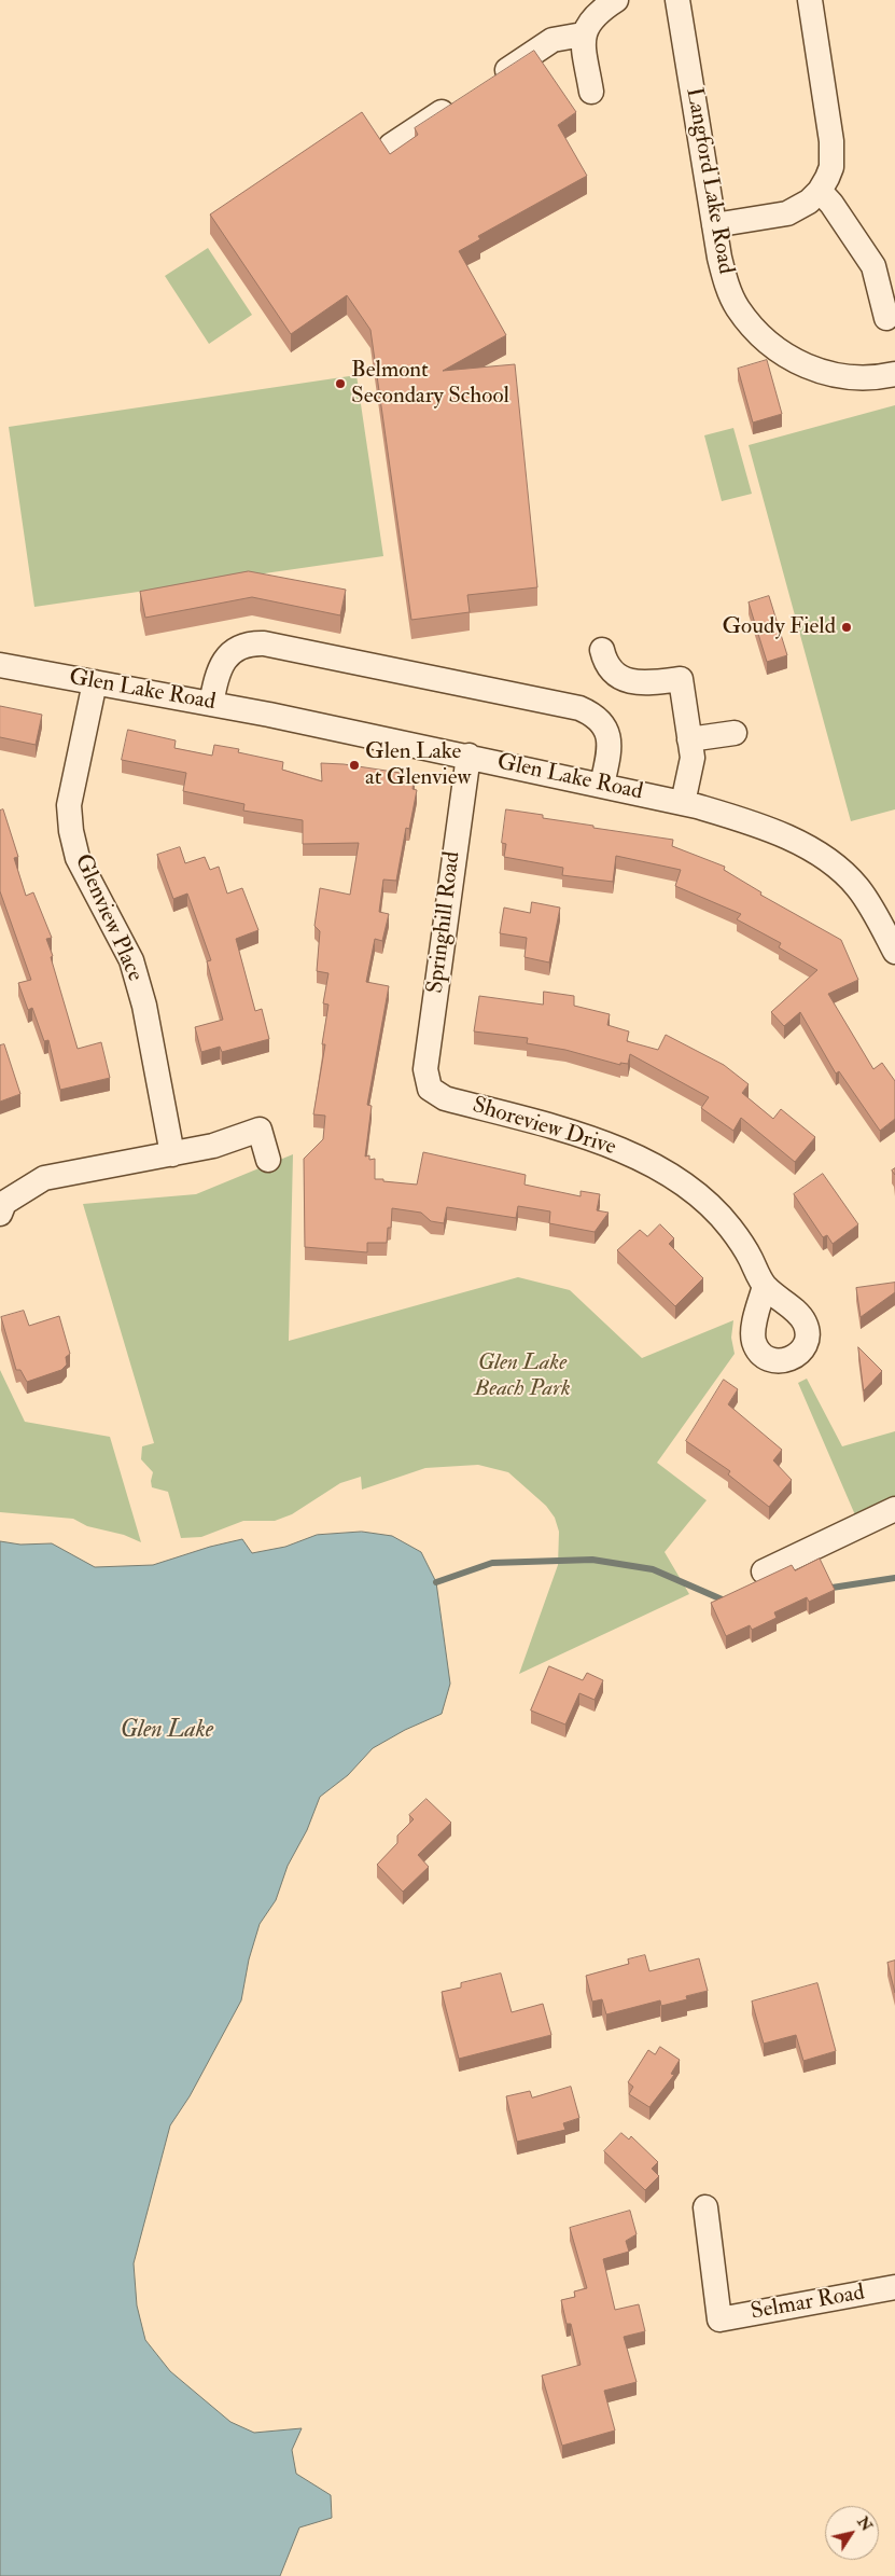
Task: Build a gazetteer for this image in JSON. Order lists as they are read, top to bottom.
{
  "streets": {
    "street": [
      "Langford Lake Road",
      "Glen Lake Road",
      "Glenview Place",
      "Springhill Road",
      "Shoreview Drive",
      "Selmar Road"
    ]
  },
  "crossings": [
    ["Glen Lake Road", "Glenview Place"],
    ["Glen Lake Road", "Springhill Road"],
    ["Springhill Road", "Shoreview Drive"]
  ],
  "water": ["Glen Lake"],
  "parks": ["Glen Lake Beach Park"],
  "places": ["Belmont Secondary School", "Goudy Field", "Glen Lake at Glenview"],
  "north": "top right"
}
